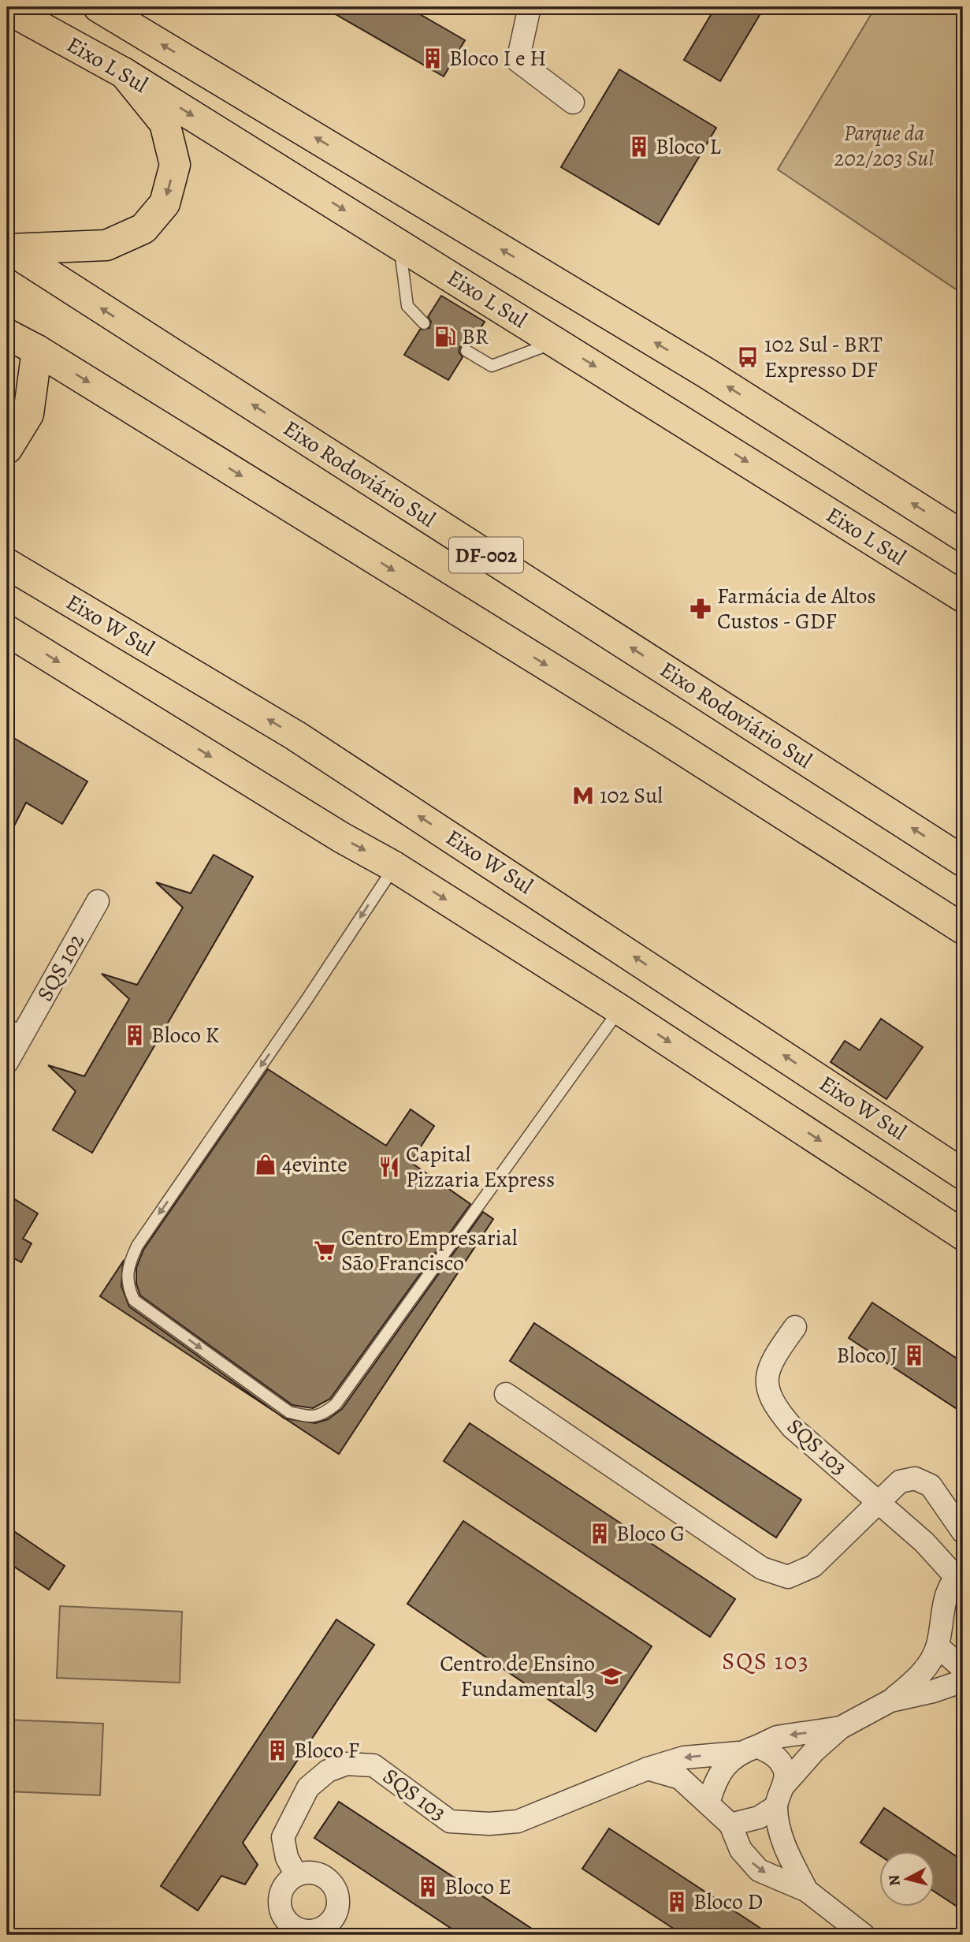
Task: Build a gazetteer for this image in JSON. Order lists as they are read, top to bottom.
{
  "streets": {
    "main road": [
      "Eixo L Sul",
      "Eixo Rodoviário Sul",
      "DF-002",
      "Eixo W Sul"
    ],
    "street": ["SQS 102", "SQS 103"]
  },
  "districts": ["SQS 103"],
  "parks": ["Parque da 202/203 Sul"],
  "places": {
    "building": [
      "Bloco I e H",
      "Bloco L",
      "Bloco K",
      "Bloco J",
      "Bloco G",
      "Bloco F",
      "Bloco E",
      "Bloco D"
    ],
    "fuel station": ["BR"],
    "bus stop": ["102 Sul - BRT Expresso DF"],
    "pharmacy": ["Farmácia de Altos Custos - GDF"],
    "metro station": ["102 Sul"],
    "shop": ["4evinte"],
    "restaurant": ["Capital Pizzaria Express"],
    "supermarket": ["Centro Empresarial São Francisco"],
    "school or university": ["Centro de Ensino Fundamental 3"]
  },
  "north": "left"
}
